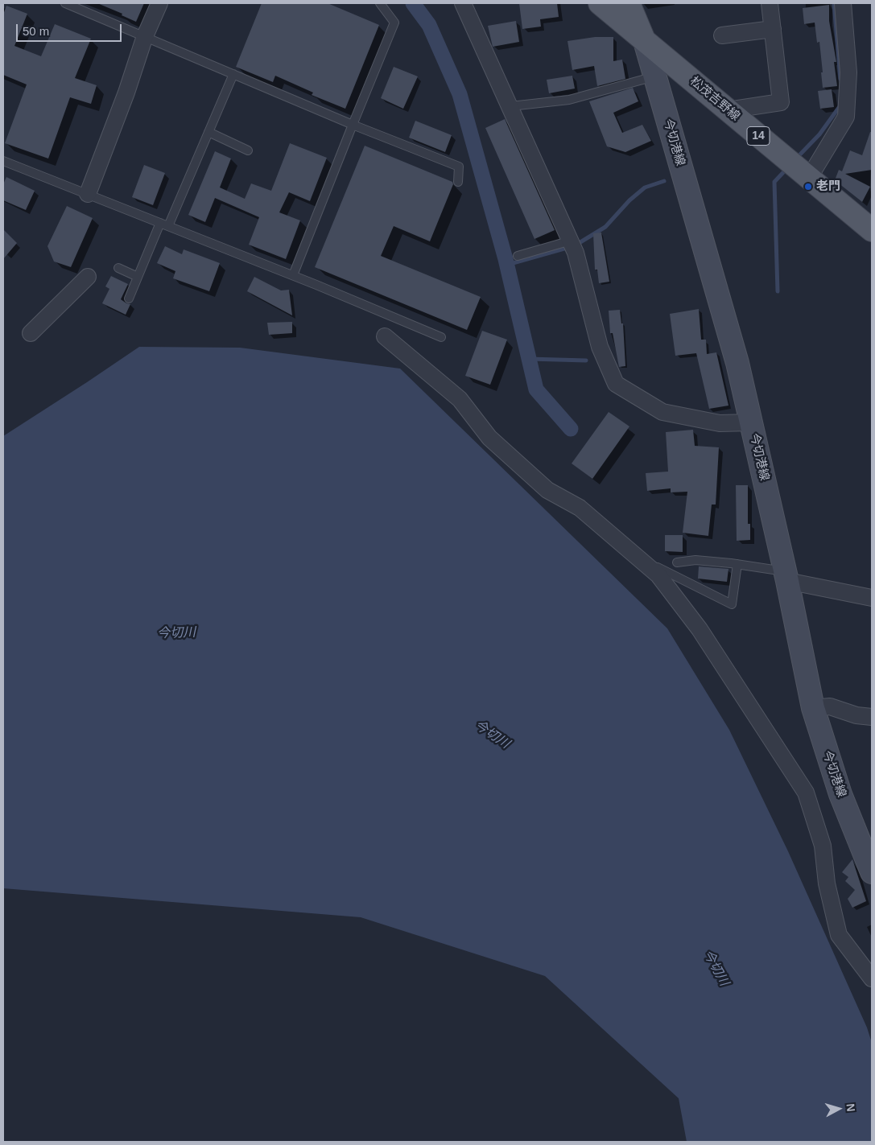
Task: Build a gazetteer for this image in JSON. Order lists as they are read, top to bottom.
{
  "streets": {
    "main road": ["松茂吉野線", "14", "今切港線"]
  },
  "crossings": [
    ["松茂吉野線", "今切港線"]
  ],
  "water": ["今切川"],
  "places": ["老門"],
  "scale_bar": "50 m",
  "north": "right"
}
